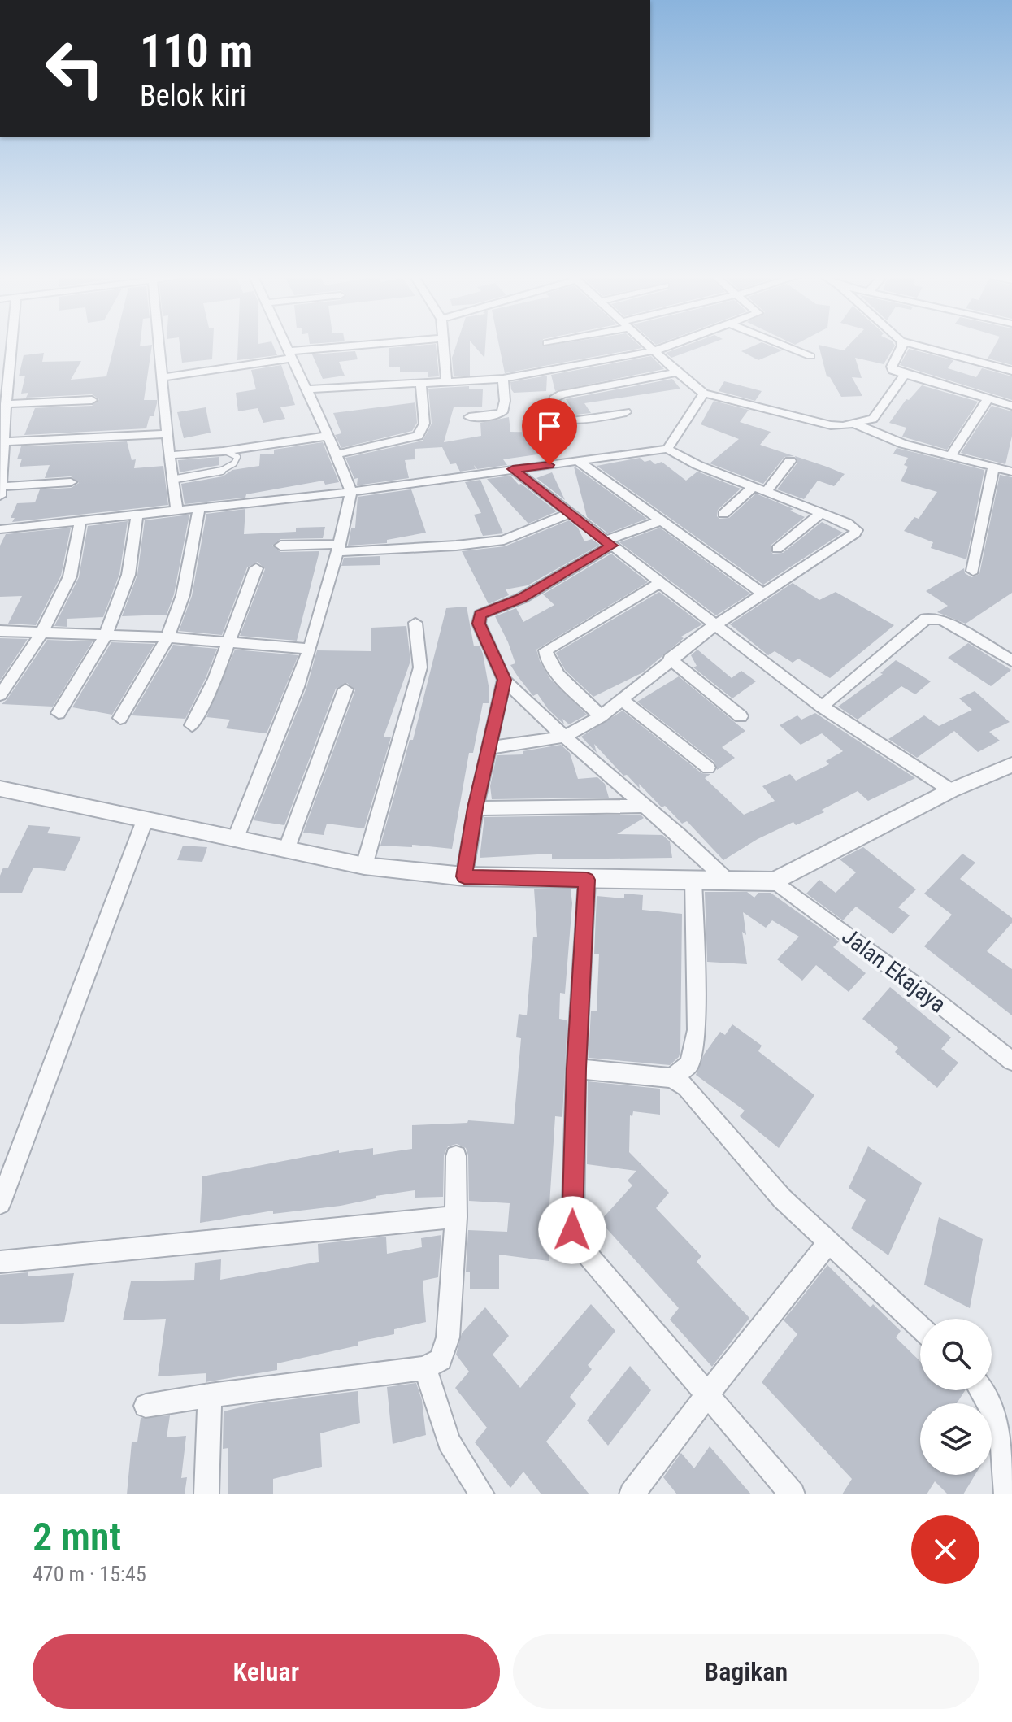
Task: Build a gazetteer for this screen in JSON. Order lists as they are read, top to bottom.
{
  "streets": {
    "street": ["Jalan Ekajaya"]
  },
  "page": {
    "turn": ["110 m", "Belok kiri"],
    "heading": ["2 mnt", "470 m · 15:45"],
    "buttons": ["Keluar", "Bagikan"]
  }
}
